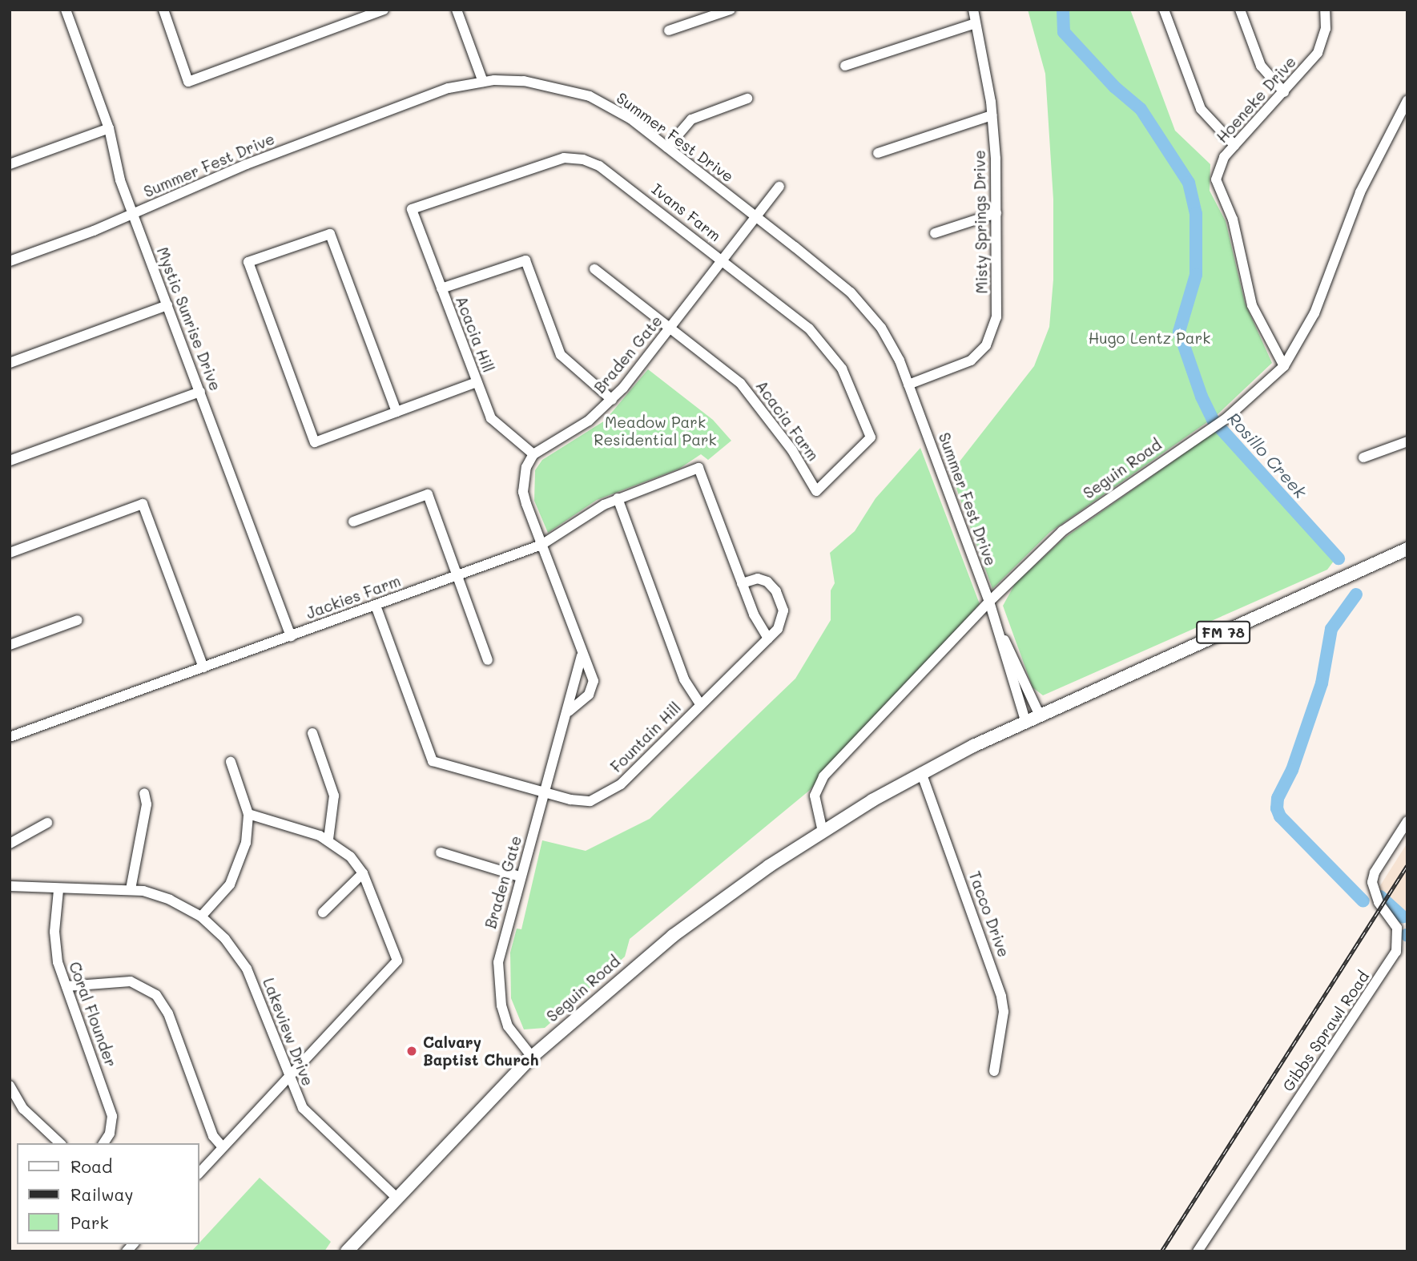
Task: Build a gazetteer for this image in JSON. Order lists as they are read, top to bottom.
{
  "streets": {
    "main road": ["Seguin Road", "FM 78"],
    "street": [
      "Hoeneke Drive",
      "Summer Fest Drive",
      "Ivans Farm",
      "Misty Springs Drive",
      "Mystic Sunrise Drive",
      "Acacia Hill",
      "Braden Gate",
      "Acacia Farm",
      "Jackies Farm",
      "Fountain Hill",
      "Tacco Drive",
      "Coral Flounder",
      "Gibbs Sprawl Road",
      "Lakeview Drive"
    ]
  },
  "crossings": [
    ["Hoeneke Drive", "Seguin Road"],
    ["Summer Fest Drive", "Misty Springs Drive"],
    ["Summer Fest Drive", "Mystic Sunrise Drive"],
    ["Summer Fest Drive", "Braden Gate"],
    ["Summer Fest Drive", "Seguin Road"],
    ["Ivans Farm", "Acacia Hill"],
    ["Ivans Farm", "Braden Gate"],
    ["Ivans Farm", "Acacia Farm"],
    ["Mystic Sunrise Drive", "Jackies Farm"],
    ["Acacia Hill", "Braden Gate"],
    ["Braden Gate", "Acacia Farm"],
    ["Braden Gate", "Seguin Road"],
    ["Braden Gate", "Jackies Farm"],
    ["Braden Gate", "Fountain Hill"],
    ["Seguin Road", "Tacco Drive"],
    ["Seguin Road", "Lakeview Drive"],
    ["Jackies Farm", "Fountain Hill"],
    ["Coral Flounder", "Lakeview Drive"]
  ],
  "water": ["Rosillo Creek"],
  "parks": ["Hugo Lentz Park", "Meadow Park Residential Park"],
  "places": ["Calvary Baptist Church"],
  "legend": ["Road", "Railway", "Park"]
}
